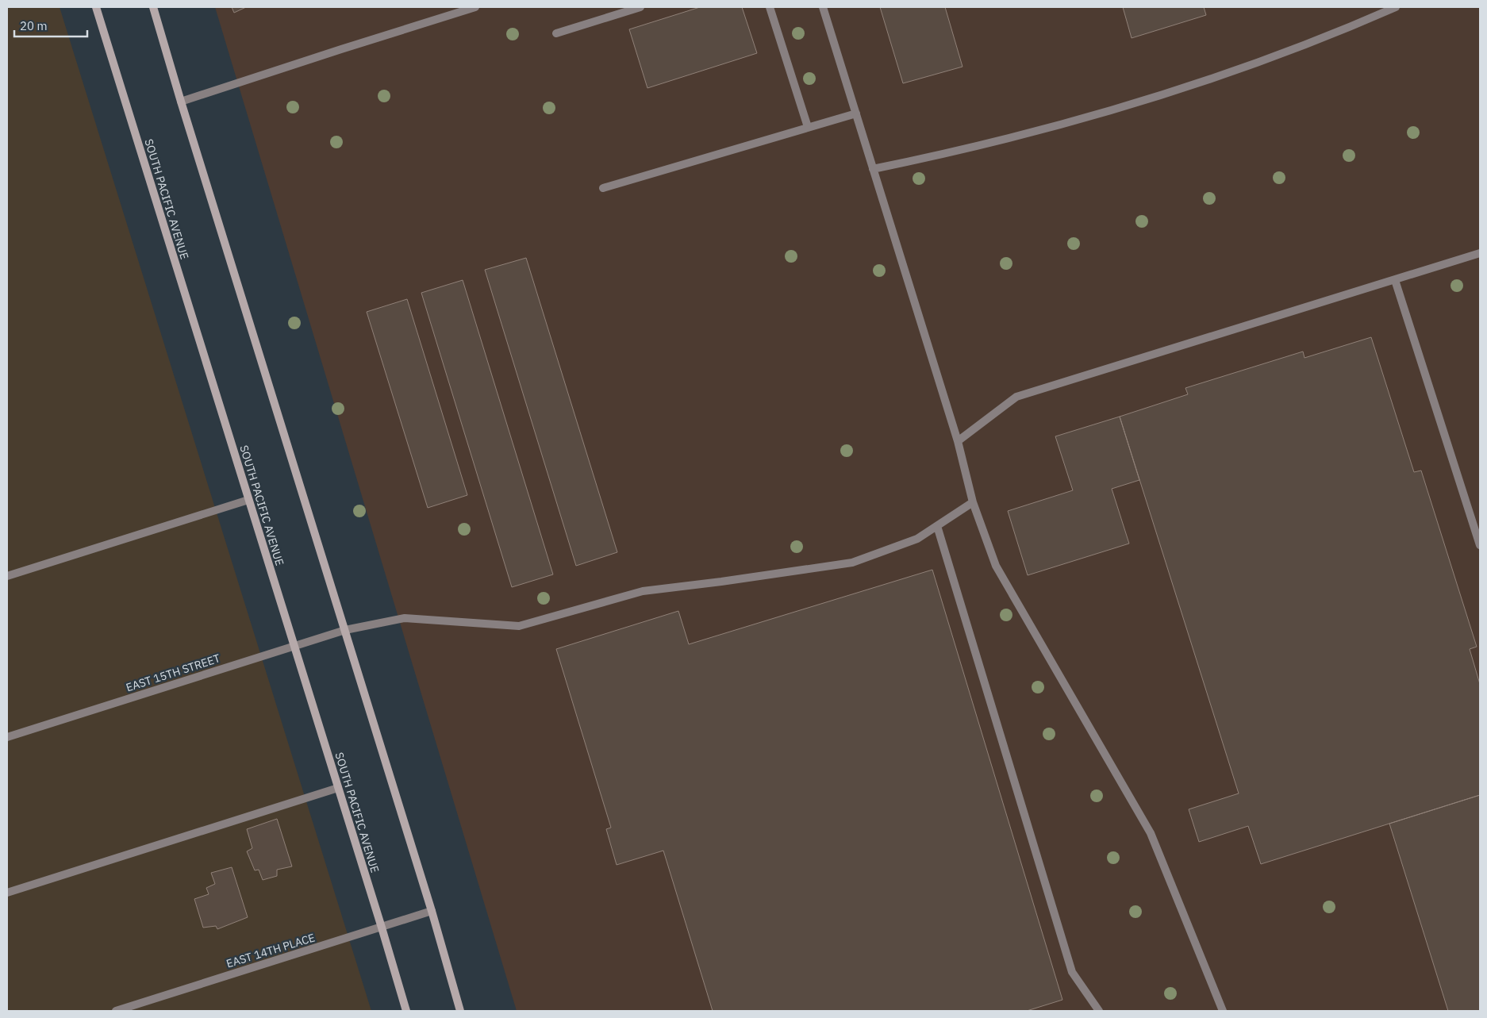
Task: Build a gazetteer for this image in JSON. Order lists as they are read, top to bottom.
{
  "streets": {
    "street": ["SOUTH PACIFIC AVENUE", "EAST 15TH STREET", "EAST 14TH PLACE"]
  },
  "crossings": [
    ["SOUTH PACIFIC AVENUE", "EAST 15TH STREET"],
    ["SOUTH PACIFIC AVENUE", "EAST 14TH PLACE"]
  ],
  "scale_bar": "20 m"
}
